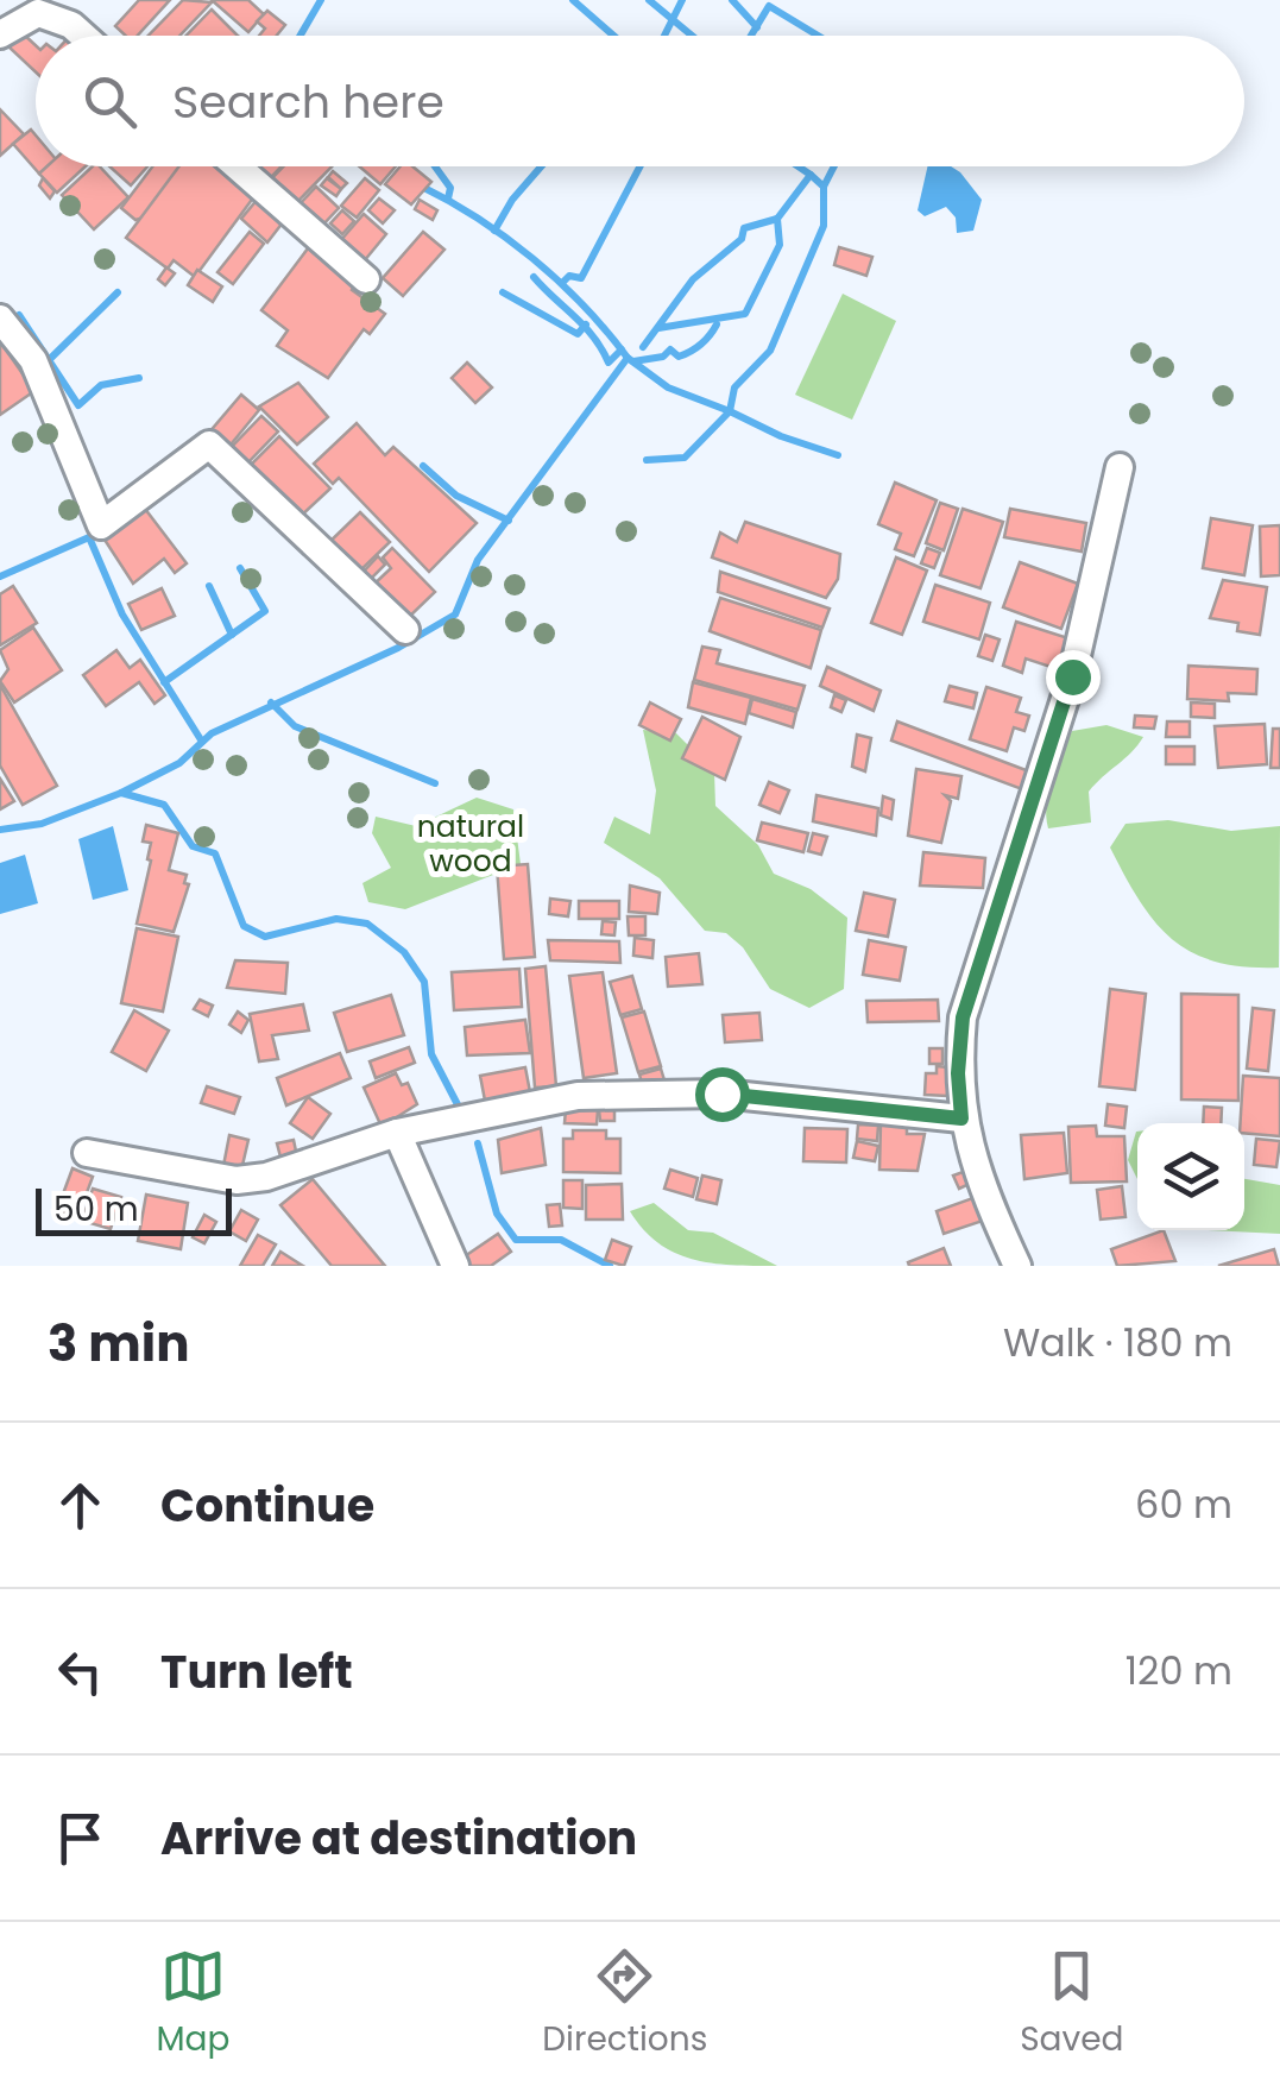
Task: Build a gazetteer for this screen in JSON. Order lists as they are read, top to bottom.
{
  "parks": ["natural wood"],
  "scale_bar": "50 m",
  "page": {
    "search": "Search here",
    "scale": "50 m",
    "heading": ["3 min", "Walk · 180 m"],
    "list": [
      ["Continue", "60 m"],
      ["Turn left", "120 m"],
      "Arrive at destination"
    ],
    "nav": ["Map", "Directions", "Saved"]
  }
}
